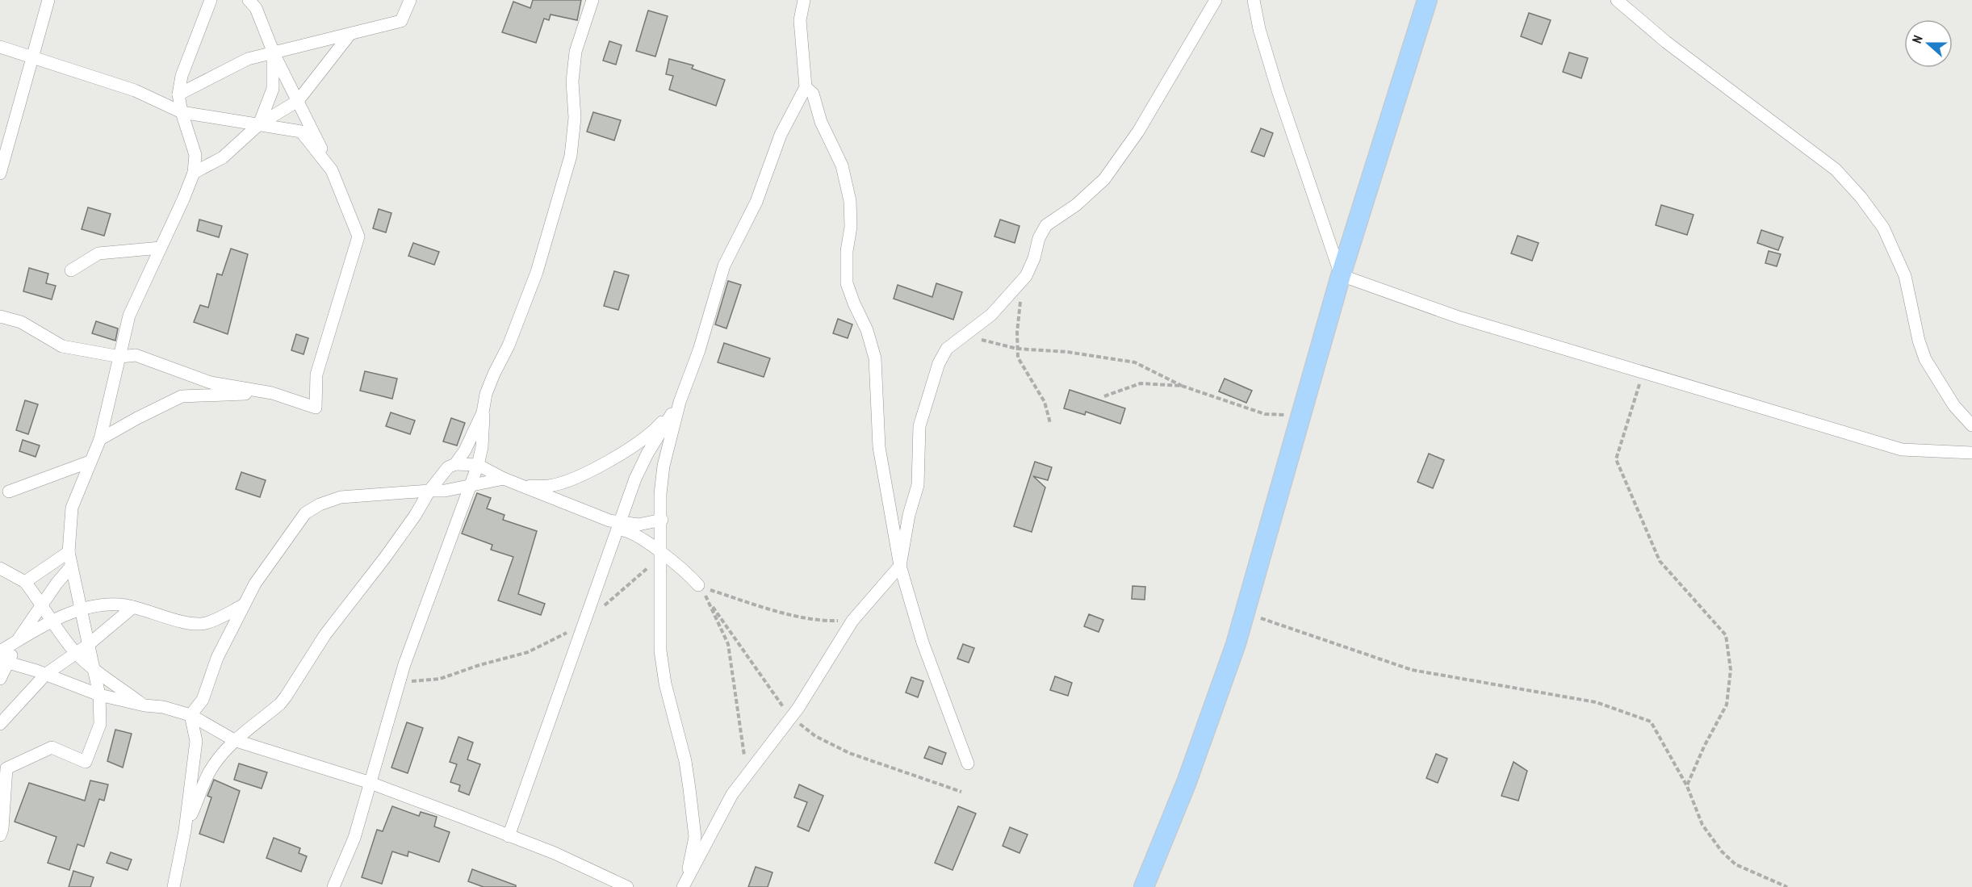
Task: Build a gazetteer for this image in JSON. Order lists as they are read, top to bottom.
{
  "north": "left"
}
